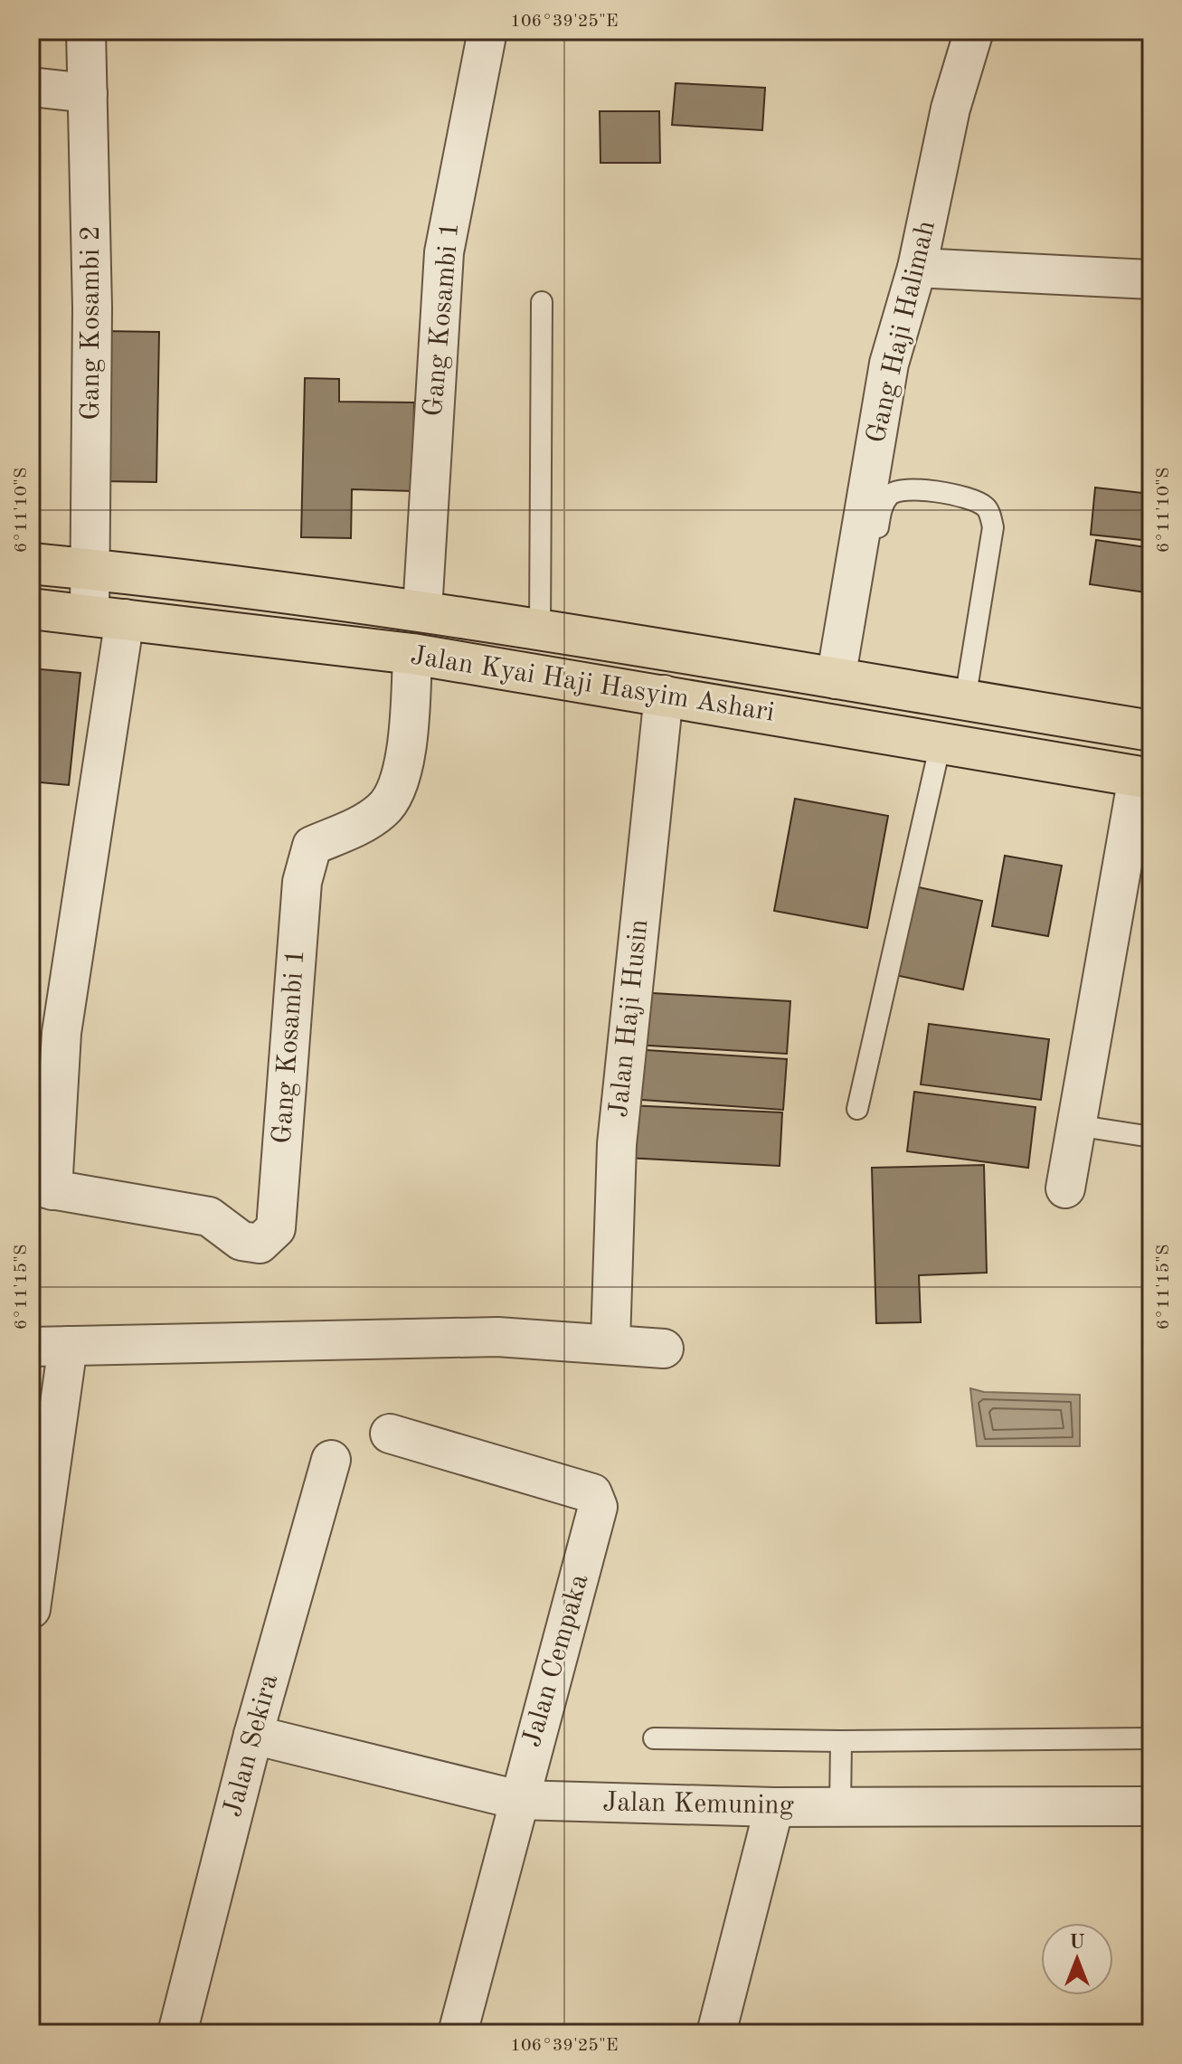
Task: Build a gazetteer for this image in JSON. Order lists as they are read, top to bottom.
{
  "streets": {
    "main road": ["Jalan Kyai Haji Hasyim Ashari"],
    "street": [
      "Gang Kosambi 1",
      "Gang Kosambi 2",
      "Gang Haji Halimah",
      "Jalan Haji Husin",
      "Jalan Cempaka",
      "Jalan Sekira",
      "Jalan Kemuning"
    ]
  },
  "crossings": [
    ["Gang Kosambi 1", "Gang Kosambi 2"],
    ["Gang Kosambi 1", "Jalan Kyai Haji Hasyim Ashari"],
    ["Gang Kosambi 2", "Jalan Kyai Haji Hasyim Ashari"],
    ["Gang Haji Halimah", "Jalan Kyai Haji Hasyim Ashari"],
    ["Jalan Kyai Haji Hasyim Ashari", "Jalan Haji Husin"],
    ["Jalan Cempaka", "Jalan Kemuning"],
    ["Jalan Sekira", "Jalan Kemuning"]
  ],
  "north": "top",
  "coordinates": ["106°39'25\"E", "6°11'10\"S", "6°11'15\"S"]
}
